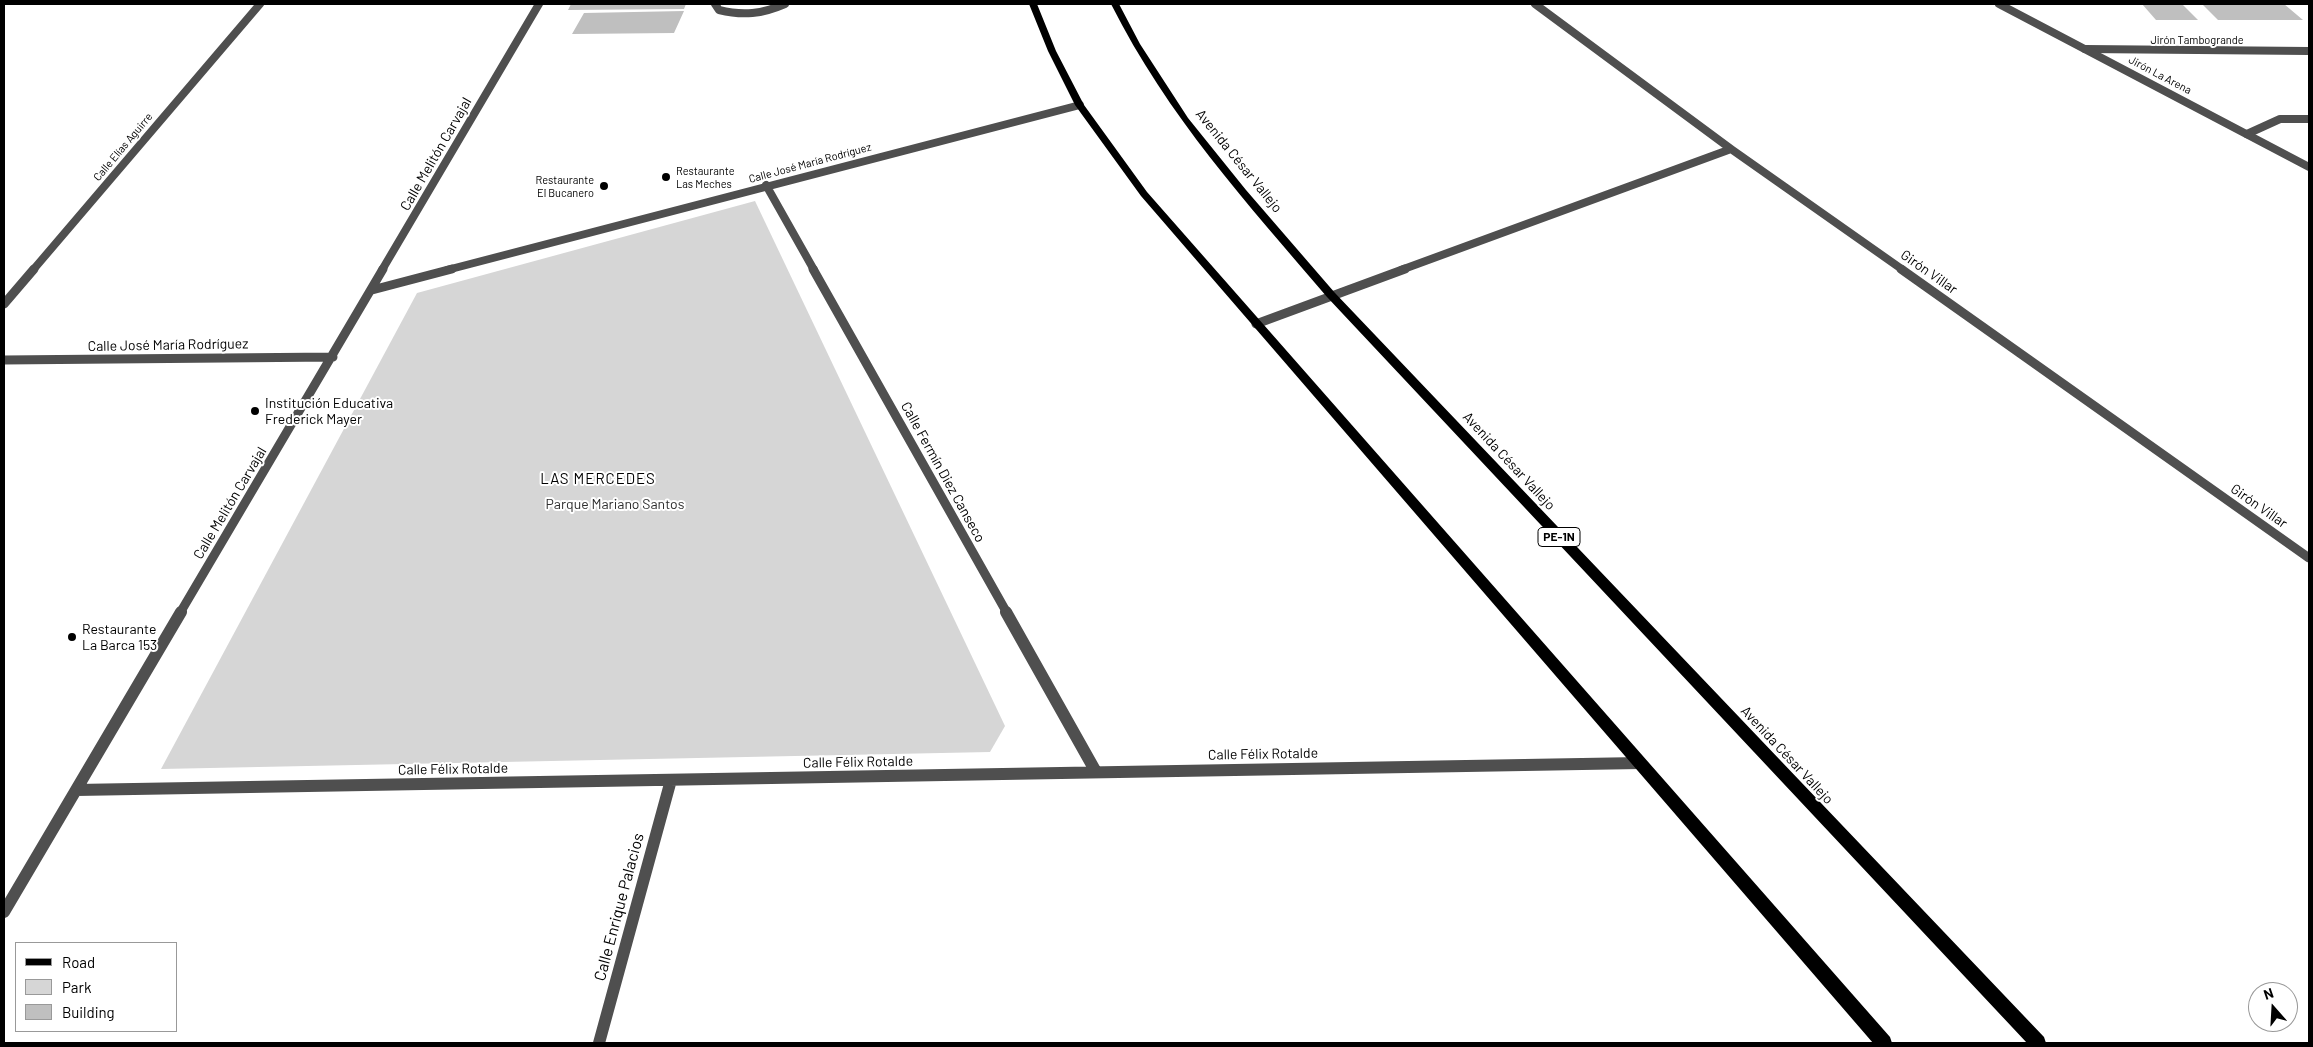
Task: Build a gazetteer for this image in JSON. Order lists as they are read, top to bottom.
{
  "streets": {
    "main road": ["Avenida César Vallejo", "PE-1N"],
    "street": [
      "Jirón Tambogrande",
      "Jirón La Arena",
      "Calle Elías Aguirre",
      "Calle Melitón Carvajal",
      "Calle José María Rodríguez",
      "Girón Villar",
      "Calle Fermín Diez Canseco",
      "Calle Félix Rotalde",
      "Calle Enrique Palacios"
    ]
  },
  "crossings": [
    ["Jirón Tambogrande", "Jirón La Arena"],
    ["Calle Melitón Carvajal", "Calle José María Rodríguez"],
    ["Calle Melitón Carvajal", "Calle Félix Rotalde"],
    ["Calle José María Rodríguez", "Calle Fermín Diez Canseco"],
    ["Calle Fermín Diez Canseco", "Calle Félix Rotalde"],
    ["Calle Félix Rotalde", "Calle Enrique Palacios"]
  ],
  "districts": ["LAS MERCEDES"],
  "parks": ["Parque Mariano Santos"],
  "places": [
    "Restaurante Las Meches",
    "Restaurante El Bucanero",
    "Institución Educativa Frederick Mayer",
    "Restaurante La Barca 153"
  ],
  "legend": ["Road", "Park", "Building"],
  "north": "top"
}
